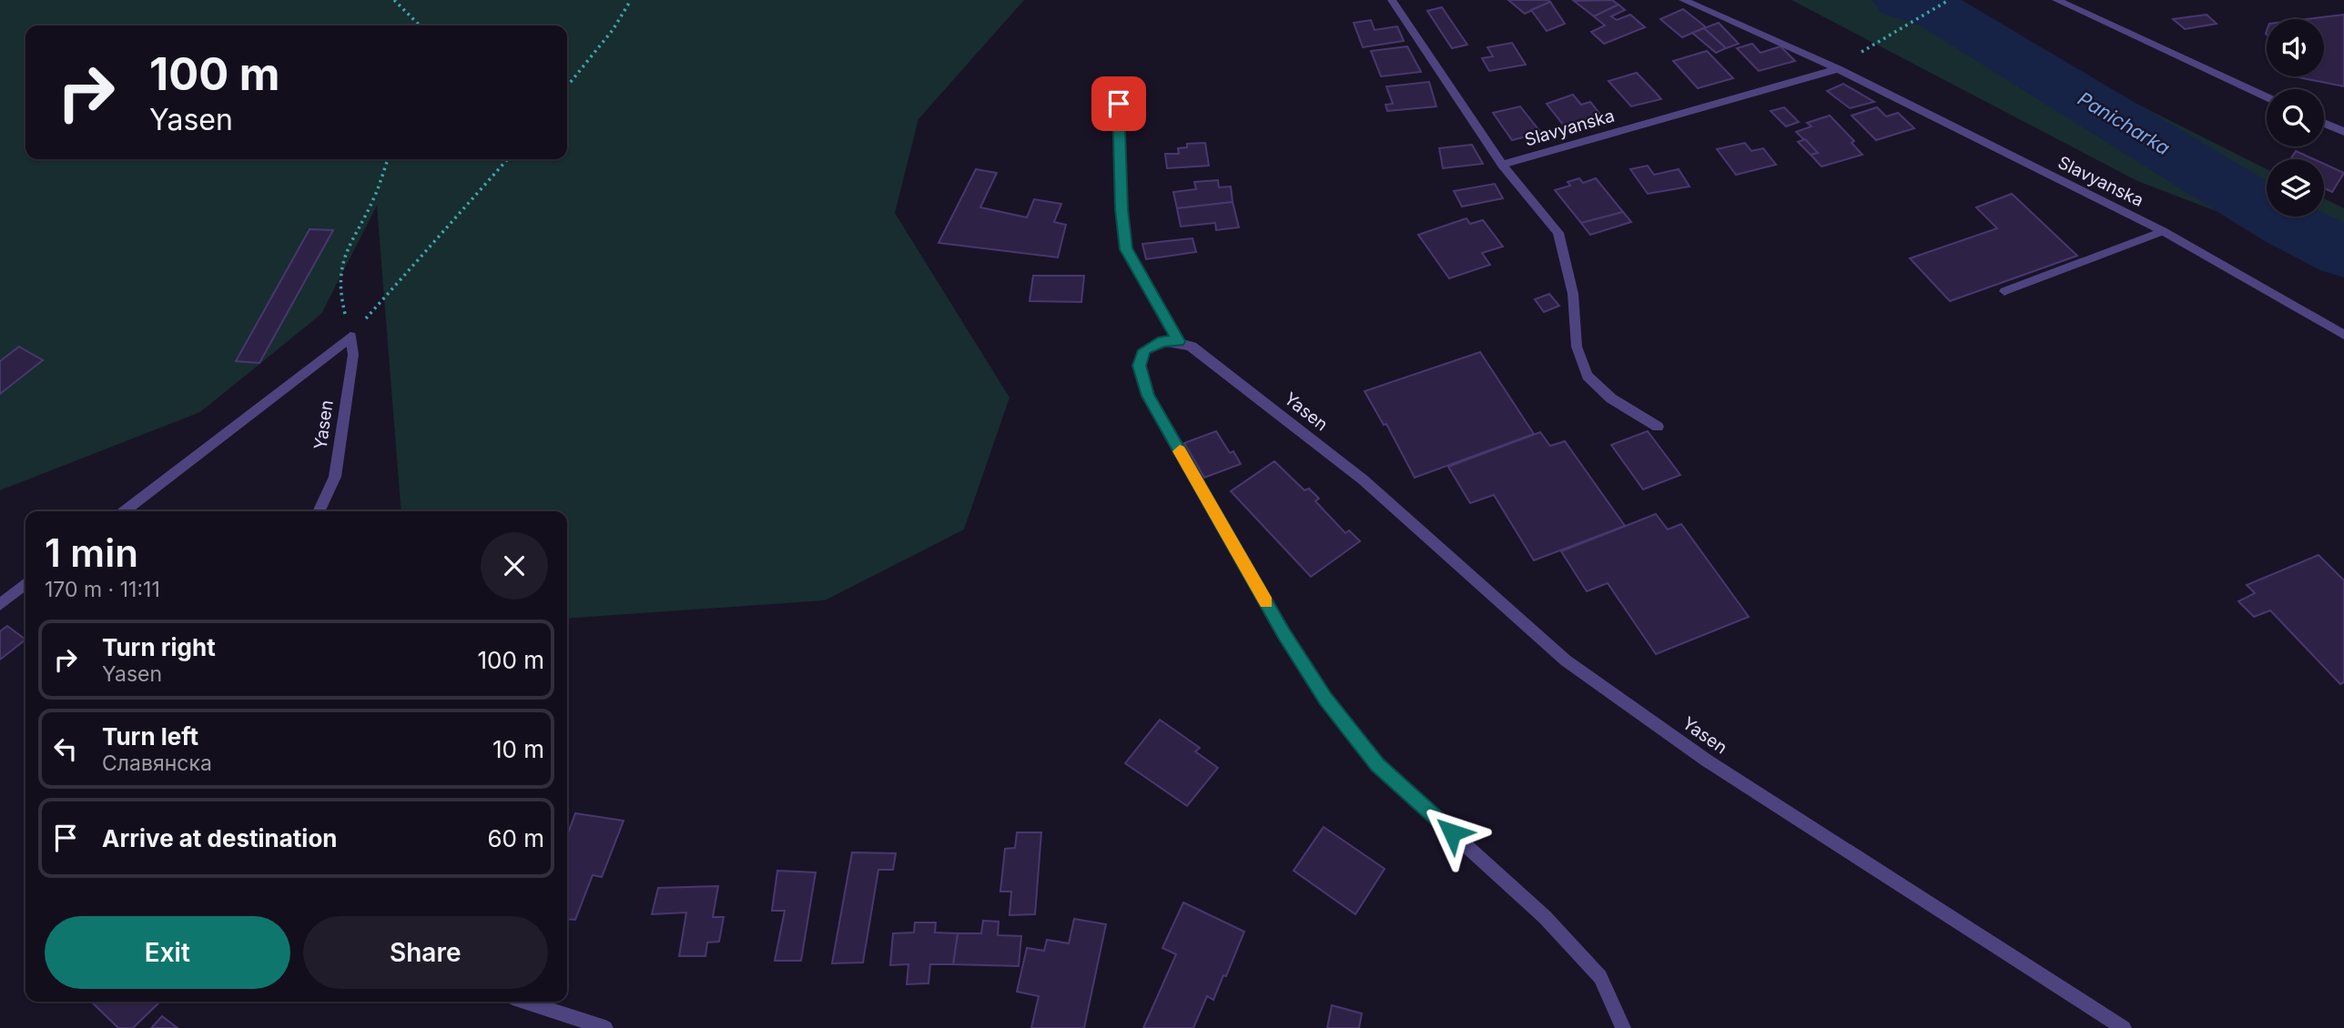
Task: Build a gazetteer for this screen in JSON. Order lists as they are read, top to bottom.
{
  "streets": {
    "street": ["Slavyanska", "Yasen"]
  },
  "water": ["Panicharka"],
  "page": {
    "turn": ["100 m", "Yasen"],
    "heading": ["1 min", "170 m · 11:11"],
    "list": [
      {
        "name": "Turn right",
        "note": "Yasen",
        "value": "100 m"
      },
      {
        "name": "Turn left",
        "note": "Славянска",
        "value": "10 m"
      },
      {
        "name": "Arrive at destination",
        "value": "60 m"
      }
    ],
    "buttons": ["Exit", "Share"]
  }
}
